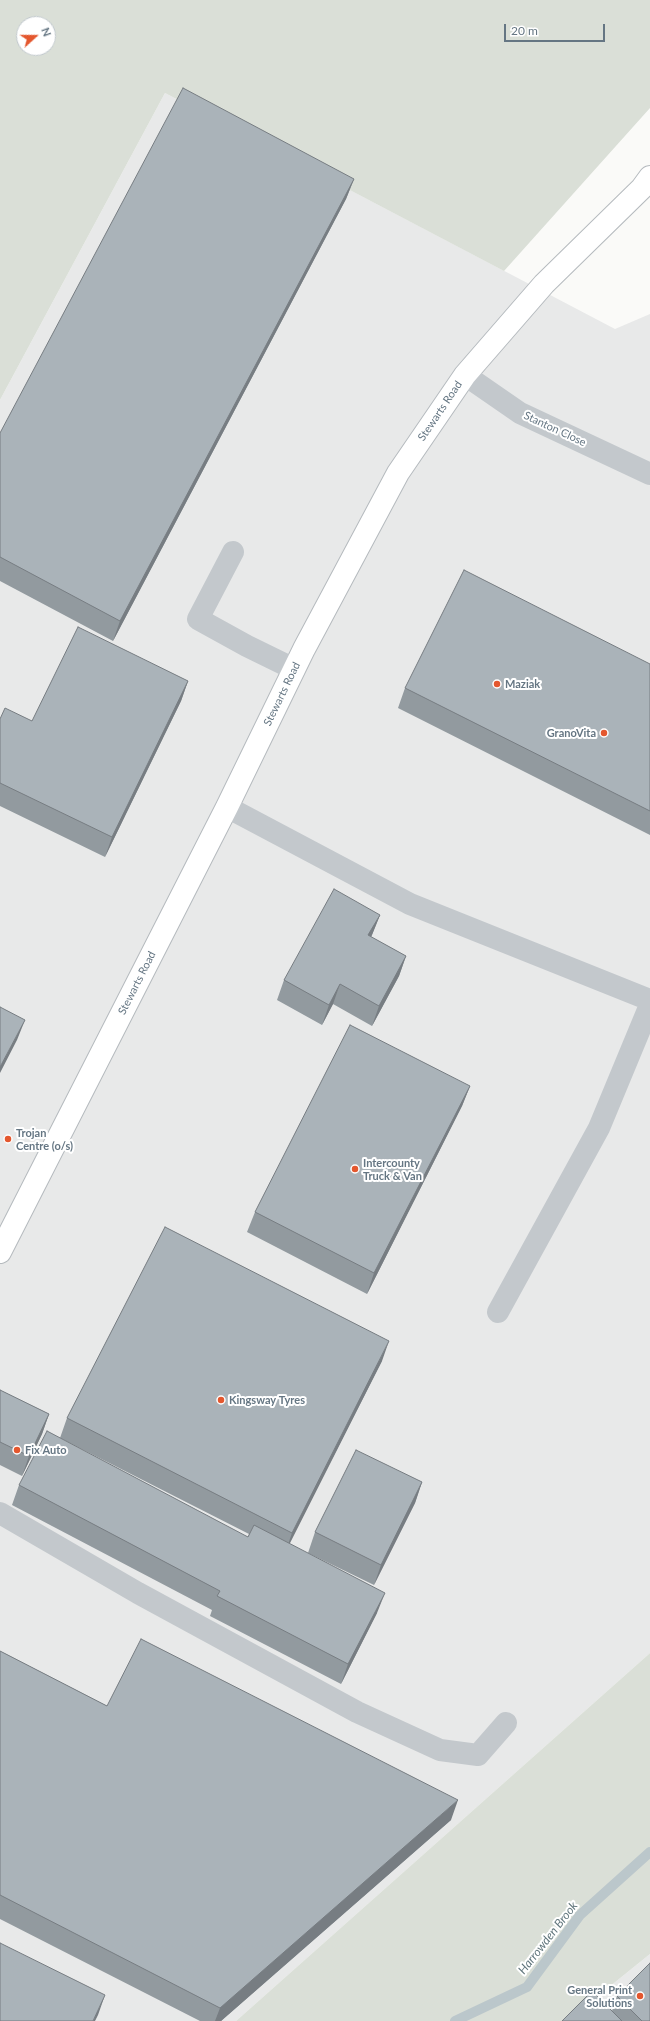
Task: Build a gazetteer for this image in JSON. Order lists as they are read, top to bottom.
{
  "streets": {
    "main road": ["Stewarts Road"],
    "street": ["Stanton Close"]
  },
  "crossings": [
    ["Stewarts Road", "Stanton Close"]
  ],
  "water": ["Harrowden Brook"],
  "places": [
    "Maziak",
    "GranoVita",
    "Trojan Centre (o/s)",
    "Intercounty Truck & Van",
    "Kingsway Tyres",
    "Fix Auto",
    "General Print Solutions"
  ],
  "scale_bar": "20 m",
  "north": "right"
}
